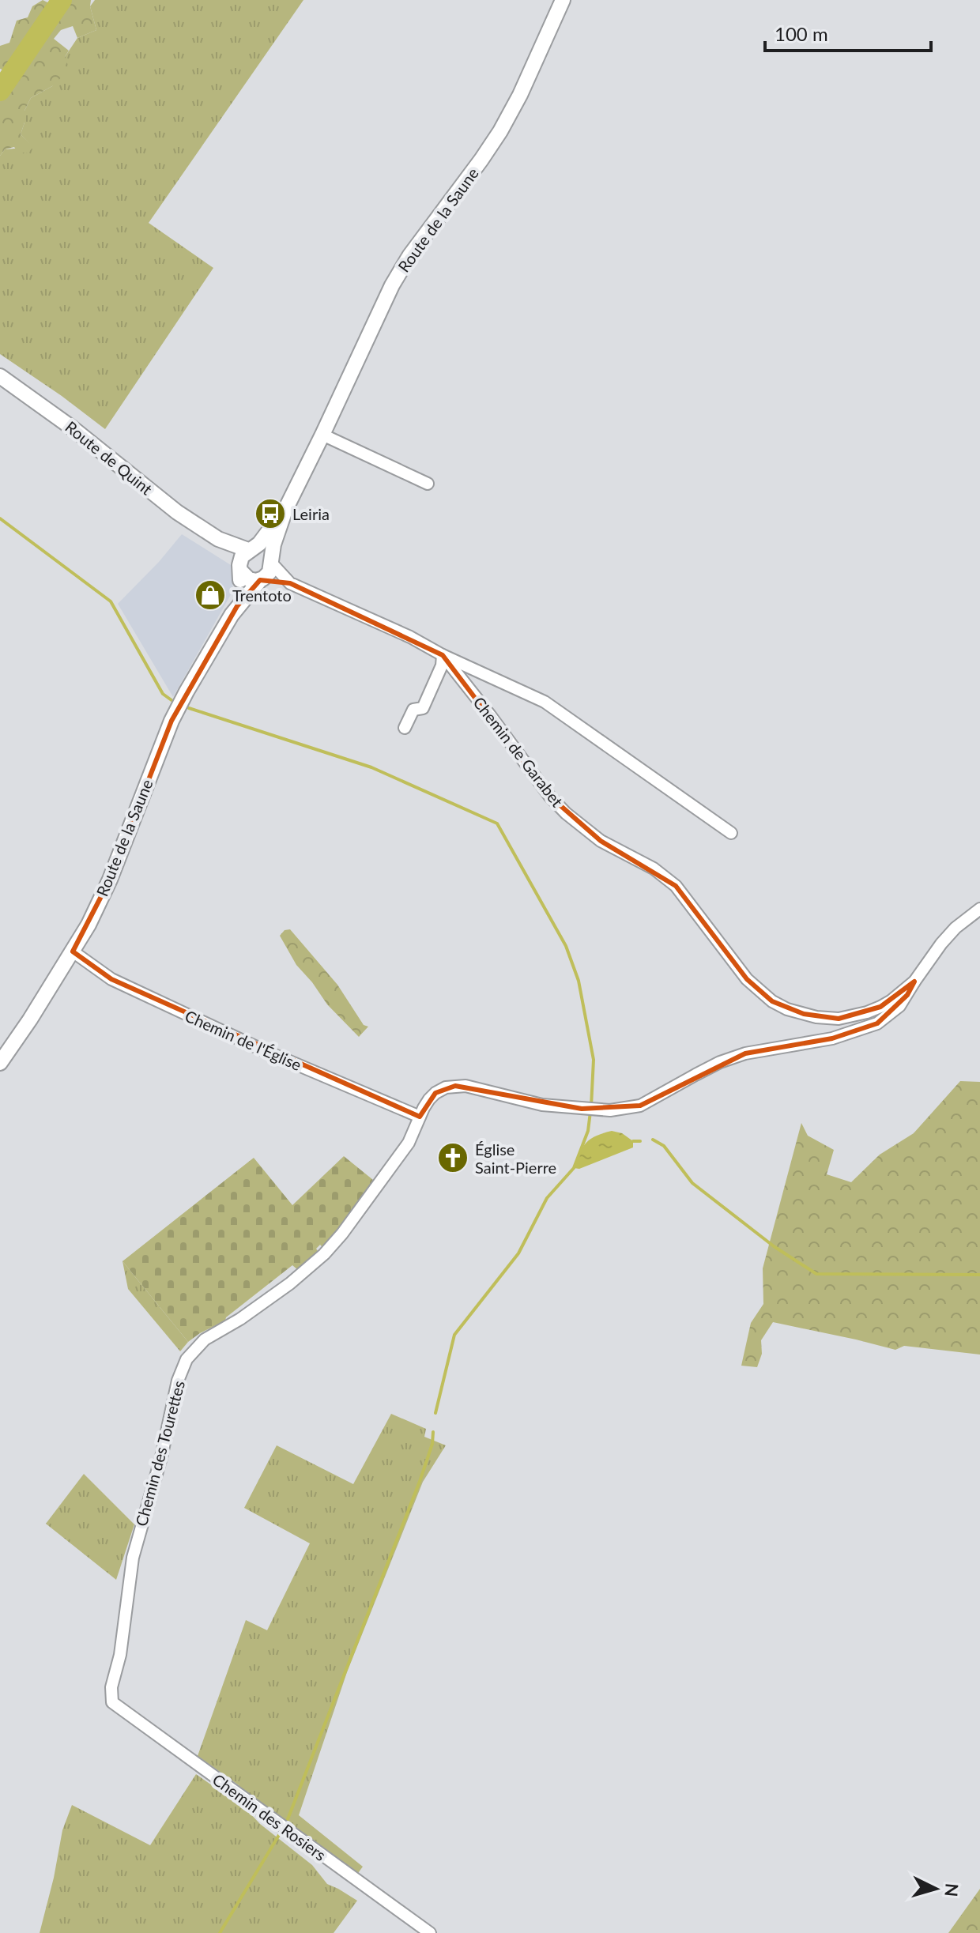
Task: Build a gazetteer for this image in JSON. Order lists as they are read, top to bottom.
{
  "streets": {
    "street": [
      "Route de la Saune",
      "Route de Quint",
      "Chemin de Garabet",
      "Chemin de l'Église",
      "Chemin des Tourettes",
      "Chemin des Rosiers"
    ]
  },
  "crossings": [
    ["Route de la Saune", "Route de Quint"],
    ["Route de la Saune", "Chemin de Garabet"],
    ["Route de la Saune", "Chemin de l'Église"],
    ["Route de Quint", "Chemin de Garabet"],
    ["Chemin de Garabet", "Chemin des Tourettes"],
    ["Chemin de l'Église", "Chemin des Tourettes"],
    ["Chemin des Tourettes", "Chemin des Rosiers"]
  ],
  "places": {
    "bus stop": ["Leiria"],
    "shop": ["Trentoto"],
    "church": ["Église Saint-Pierre"]
  },
  "scale_bar": "100 m",
  "north": "right"
}
